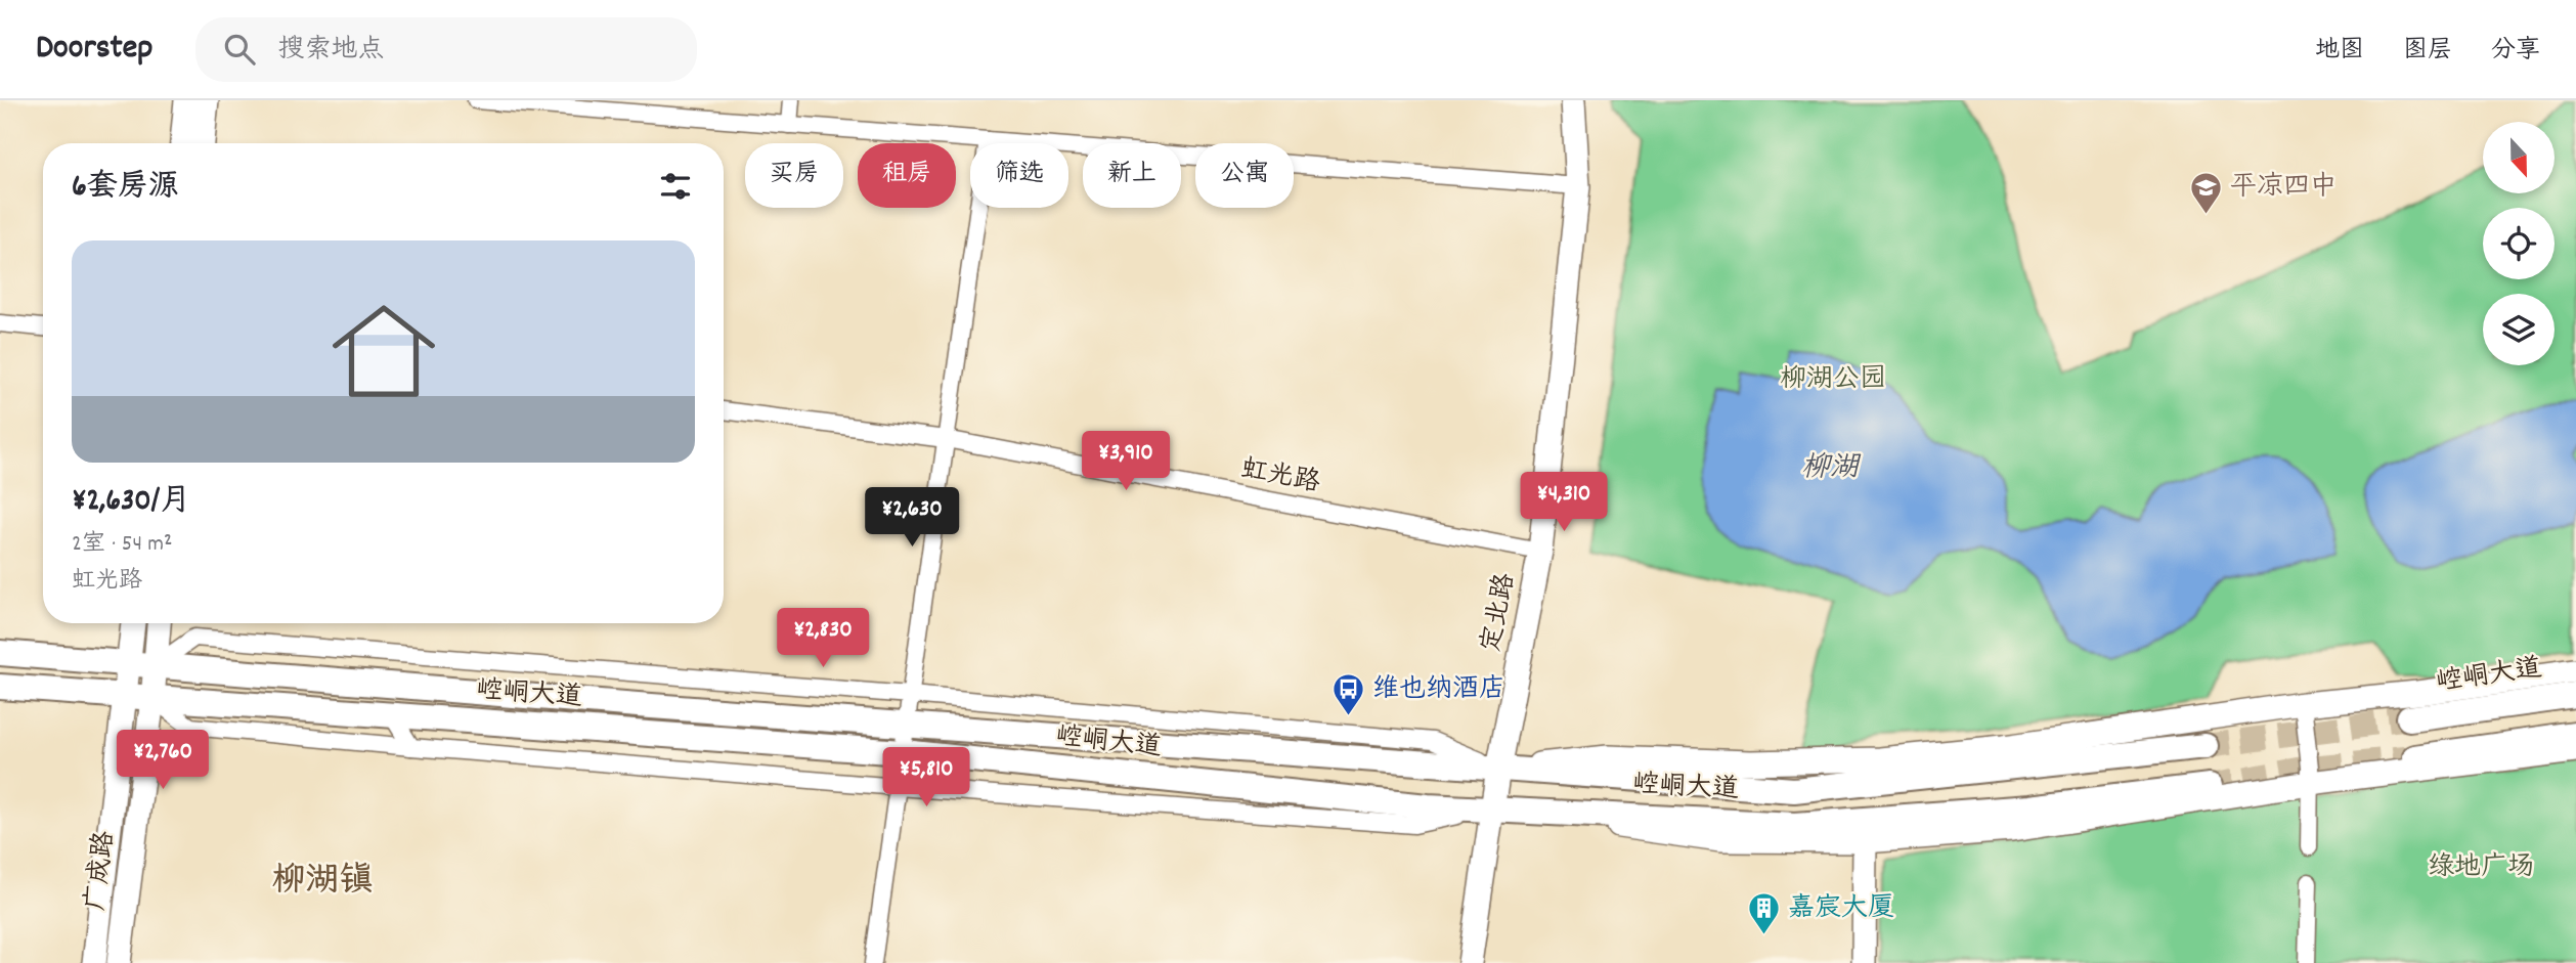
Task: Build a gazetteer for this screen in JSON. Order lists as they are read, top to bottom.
{
  "streets": {
    "main road": ["崆峒大道"],
    "street": ["虹光路", "定北路", "广成路"]
  },
  "crossings": [
    ["虹光路", "定北路"],
    ["定北路", "崆峒大道"],
    ["崆峒大道", "广成路"]
  ],
  "districts": ["柳湖镇"],
  "water": ["柳湖"],
  "parks": ["柳湖公园", "绿地广场"],
  "places": {
    "school or university": ["平凉四中"],
    "bus stop": ["维也纳酒店"],
    "building": ["嘉宸大厦"]
  },
  "north": "bottom",
  "page": {
    "header": "Doorstep",
    "search": "搜索地点",
    "nav": ["地图", "图层", "分享"],
    "chip": [
      "买房",
      "租房",
      "筛选",
      "新上",
      "公寓"
    ],
    "heading": "6套房源",
    "list": [
      {
        "name": "¥2,630/月",
        "note": "2室 · 54 m² · 虹光路"
      }
    ],
    "price": [
      "¥3,910",
      "¥4,310",
      "¥2,630",
      "¥2,830",
      "¥2,760",
      "¥5,810"
    ]
  }
}
